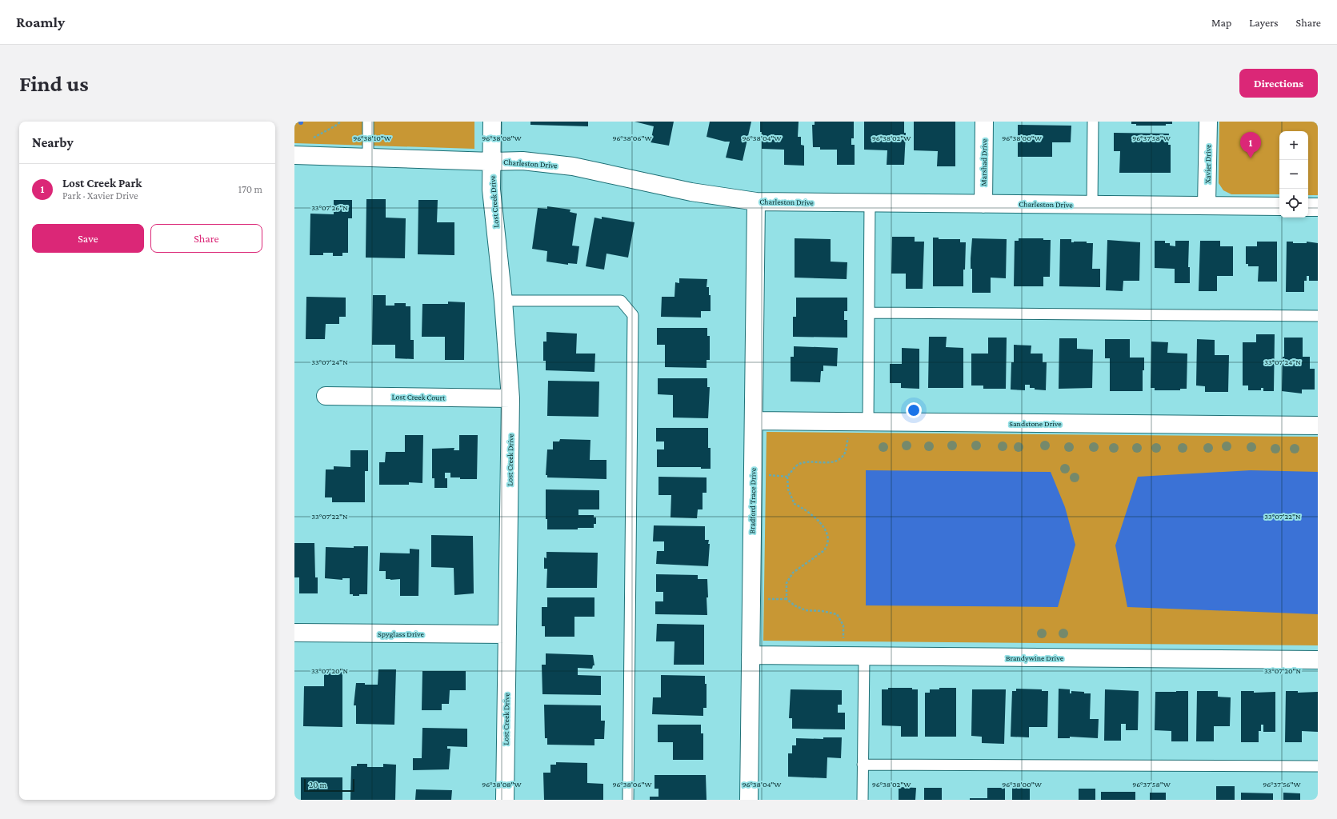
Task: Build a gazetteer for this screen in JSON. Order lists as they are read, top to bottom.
{
  "streets": {
    "street": [
      "Marshad Drive",
      "Charleston Drive",
      "Xavier Drive",
      "Lost Creek Drive",
      "Lost Creek Court",
      "Sandstone Drive",
      "Bradford Trace Drive",
      "Spyglass Drive",
      "Brandywine Drive"
    ]
  },
  "crossings": [
    ["Marshad Drive", "Charleston Drive"],
    ["Charleston Drive", "Xavier Drive"],
    ["Charleston Drive", "Lost Creek Drive"],
    ["Charleston Drive", "Bradford Trace Drive"],
    ["Lost Creek Drive", "Lost Creek Court"],
    ["Lost Creek Drive", "Spyglass Drive"],
    ["Sandstone Drive", "Bradford Trace Drive"],
    ["Bradford Trace Drive", "Brandywine Drive"]
  ],
  "scale_bar": "20 m",
  "page": {
    "header": "Roamly",
    "nav": ["Map", "Layers", "Share"],
    "buttons": [
      "Directions",
      ["Save", "Share"]
    ],
    "title": "Find us",
    "heading": "Nearby",
    "map_buttons": ["+", "−"],
    "pins": "1",
    "list": [
      {
        "mark": "1",
        "name": "Lost Creek Park",
        "note": "Park · Xavier Drive",
        "value": "170 m"
      }
    ],
    "scale": "20 m"
  },
  "coordinates": [
    "96°38'10\"W",
    "96°38'08\"W",
    "96°38'06\"W",
    "96°38'04\"W",
    "96°38'02\"W",
    "96°38'00\"W",
    "96°37'58\"W",
    "33°07'26\"N",
    "33°07'24\"N",
    "33°07'22\"N",
    "33°07'20\"N",
    "96°37'56\"W"
  ]
}
